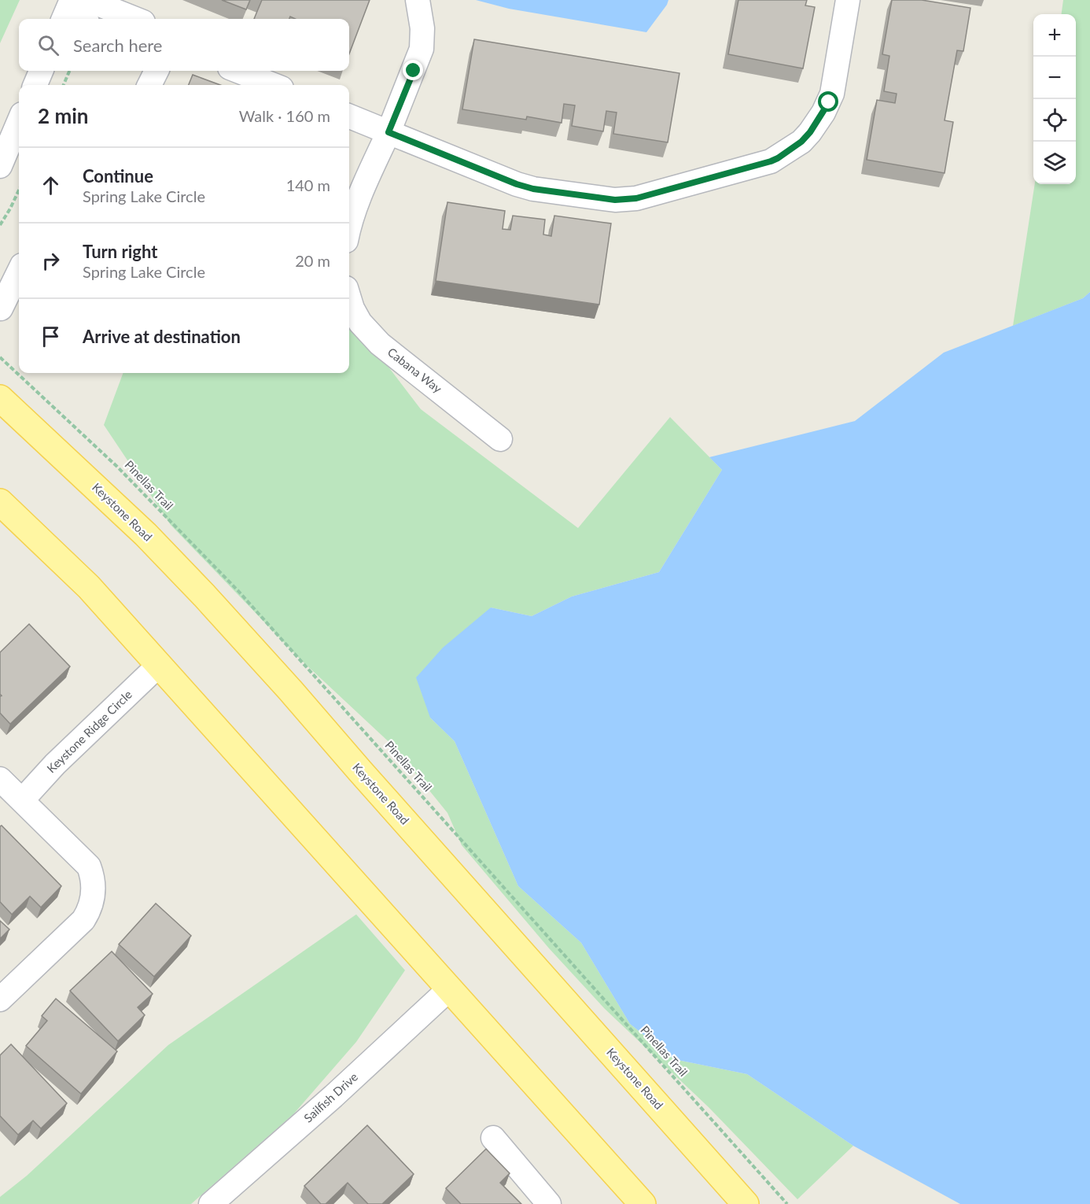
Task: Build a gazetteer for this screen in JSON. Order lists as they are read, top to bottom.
{
  "streets": {
    "main road": ["Keystone Road"],
    "street": ["Cabana Way", "Keystone Ridge Circle", "Sailfish Drive"],
    "path": ["Pinellas Trail"]
  },
  "page": {
    "map_buttons": ["+", "−"],
    "search": "Search here",
    "heading": ["2 min", "Walk · 160 m"],
    "list": [
      ["Continue", "Spring Lake Circle", "140 m"],
      ["Turn right", "Spring Lake Circle", "20 m"],
      "Arrive at destination"
    ]
  }
}
